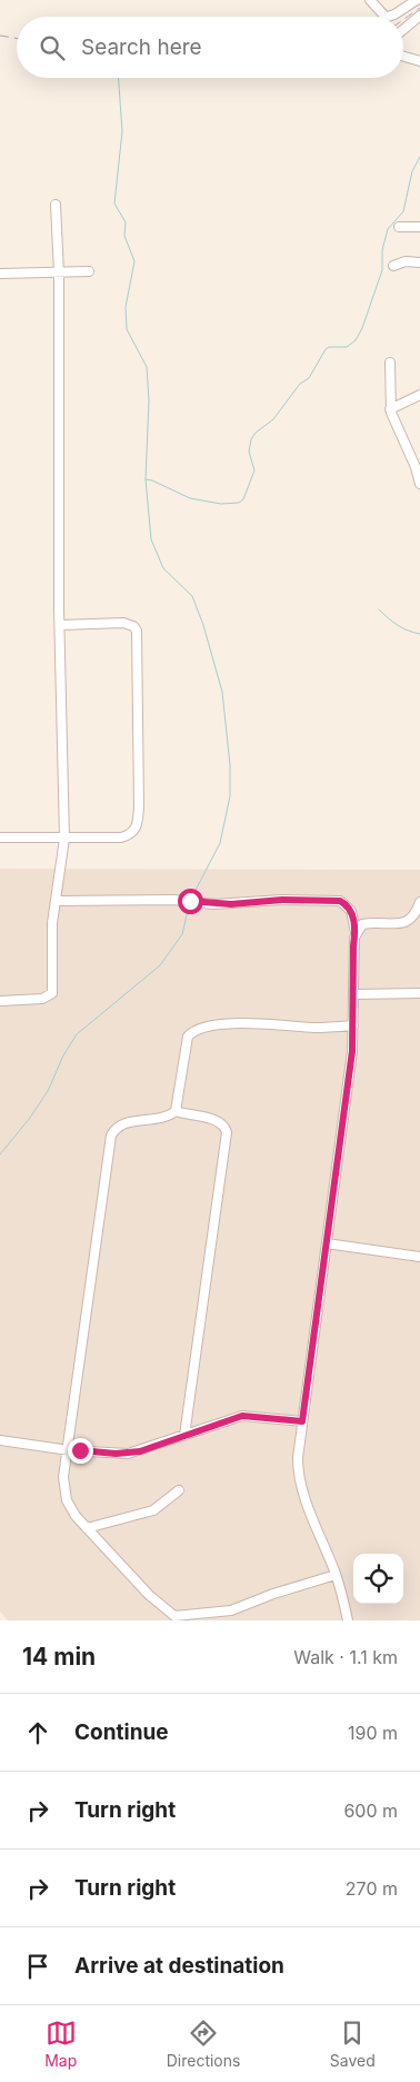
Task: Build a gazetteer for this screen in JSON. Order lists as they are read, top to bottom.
{
  "page": {
    "search": "Search here",
    "heading": ["14 min", "Walk · 1.1 km"],
    "list": [
      ["Continue", "190 m"],
      ["Turn right", "600 m"],
      ["Turn right", "270 m"],
      "Arrive at destination"
    ],
    "nav": ["Map", "Directions", "Saved"]
  }
}
